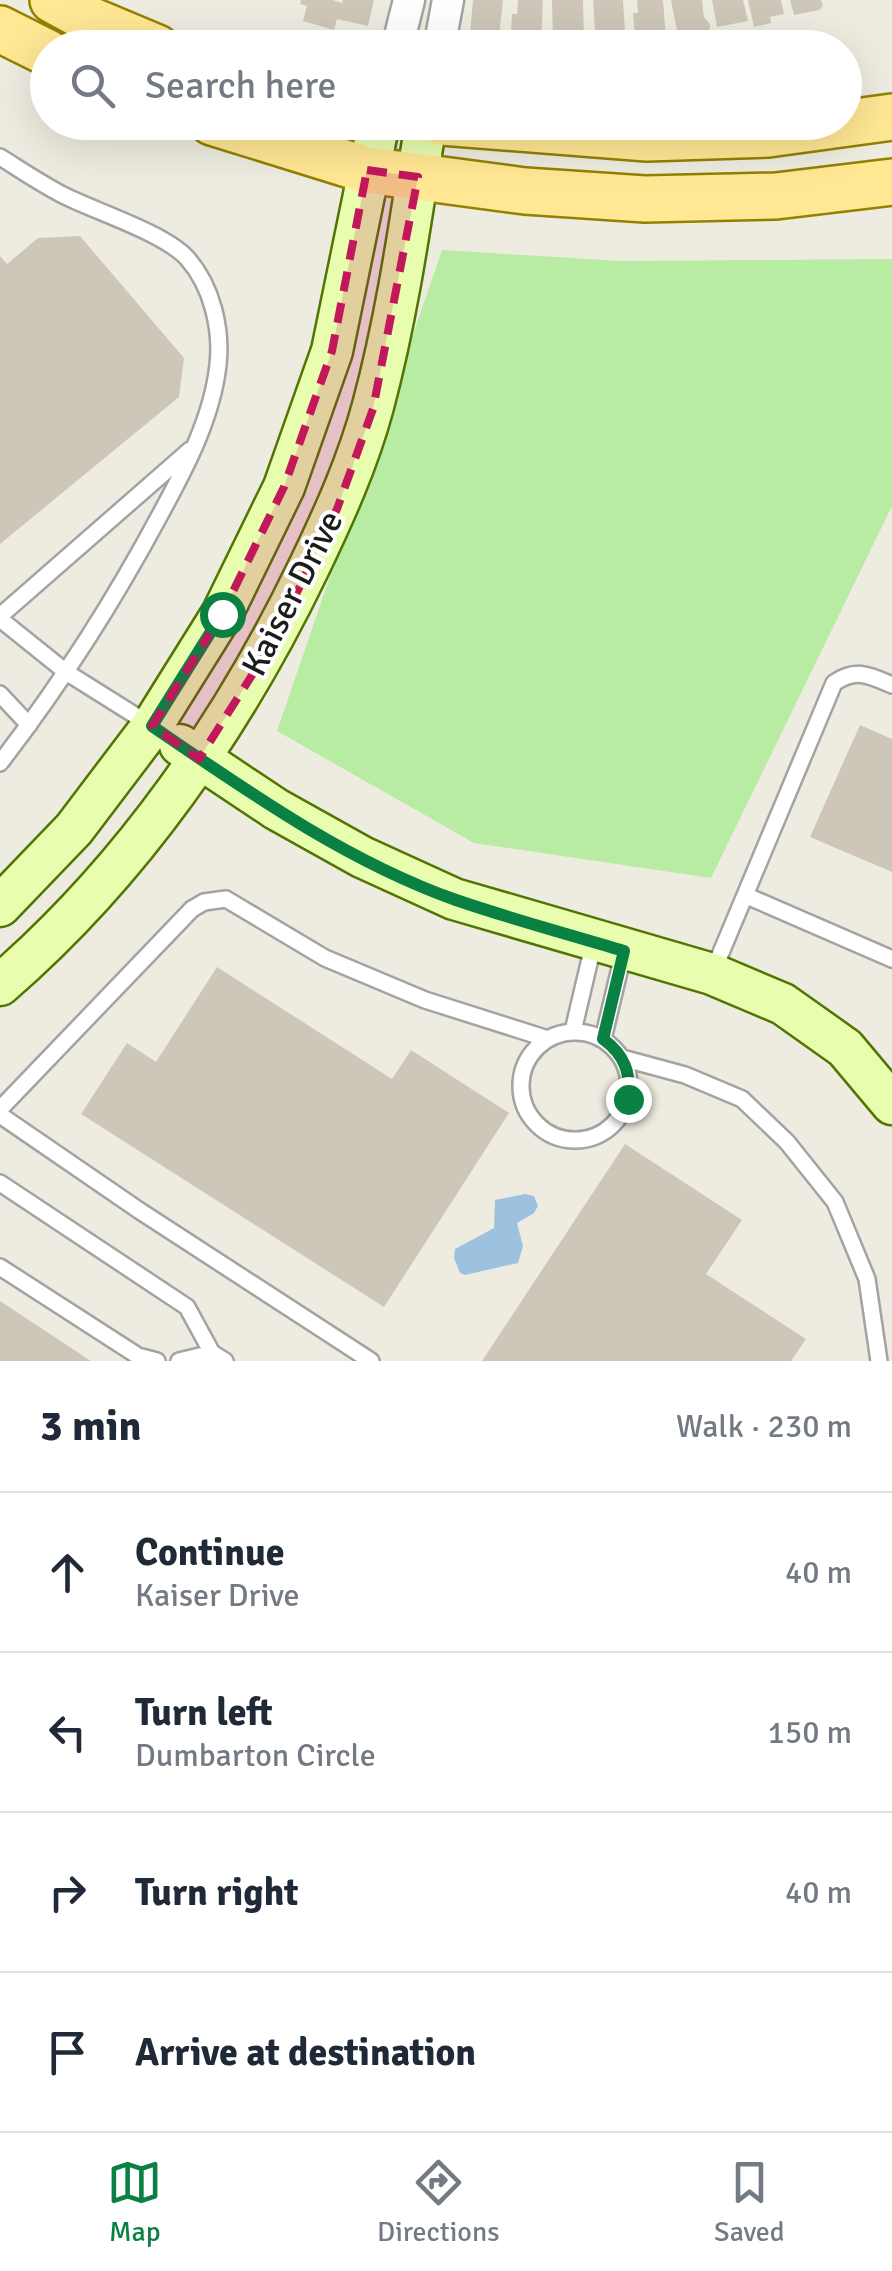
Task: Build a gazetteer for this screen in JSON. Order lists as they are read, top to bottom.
{
  "streets": {
    "street": ["Kaiser Drive"]
  },
  "page": {
    "search": "Search here",
    "heading": ["3 min", "Walk · 230 m"],
    "list": [
      ["Continue", "Kaiser Drive", "40 m"],
      ["Turn left", "Dumbarton Circle", "150 m"],
      ["Turn right", "40 m"],
      "Arrive at destination"
    ],
    "nav": ["Map", "Directions", "Saved"]
  }
}
